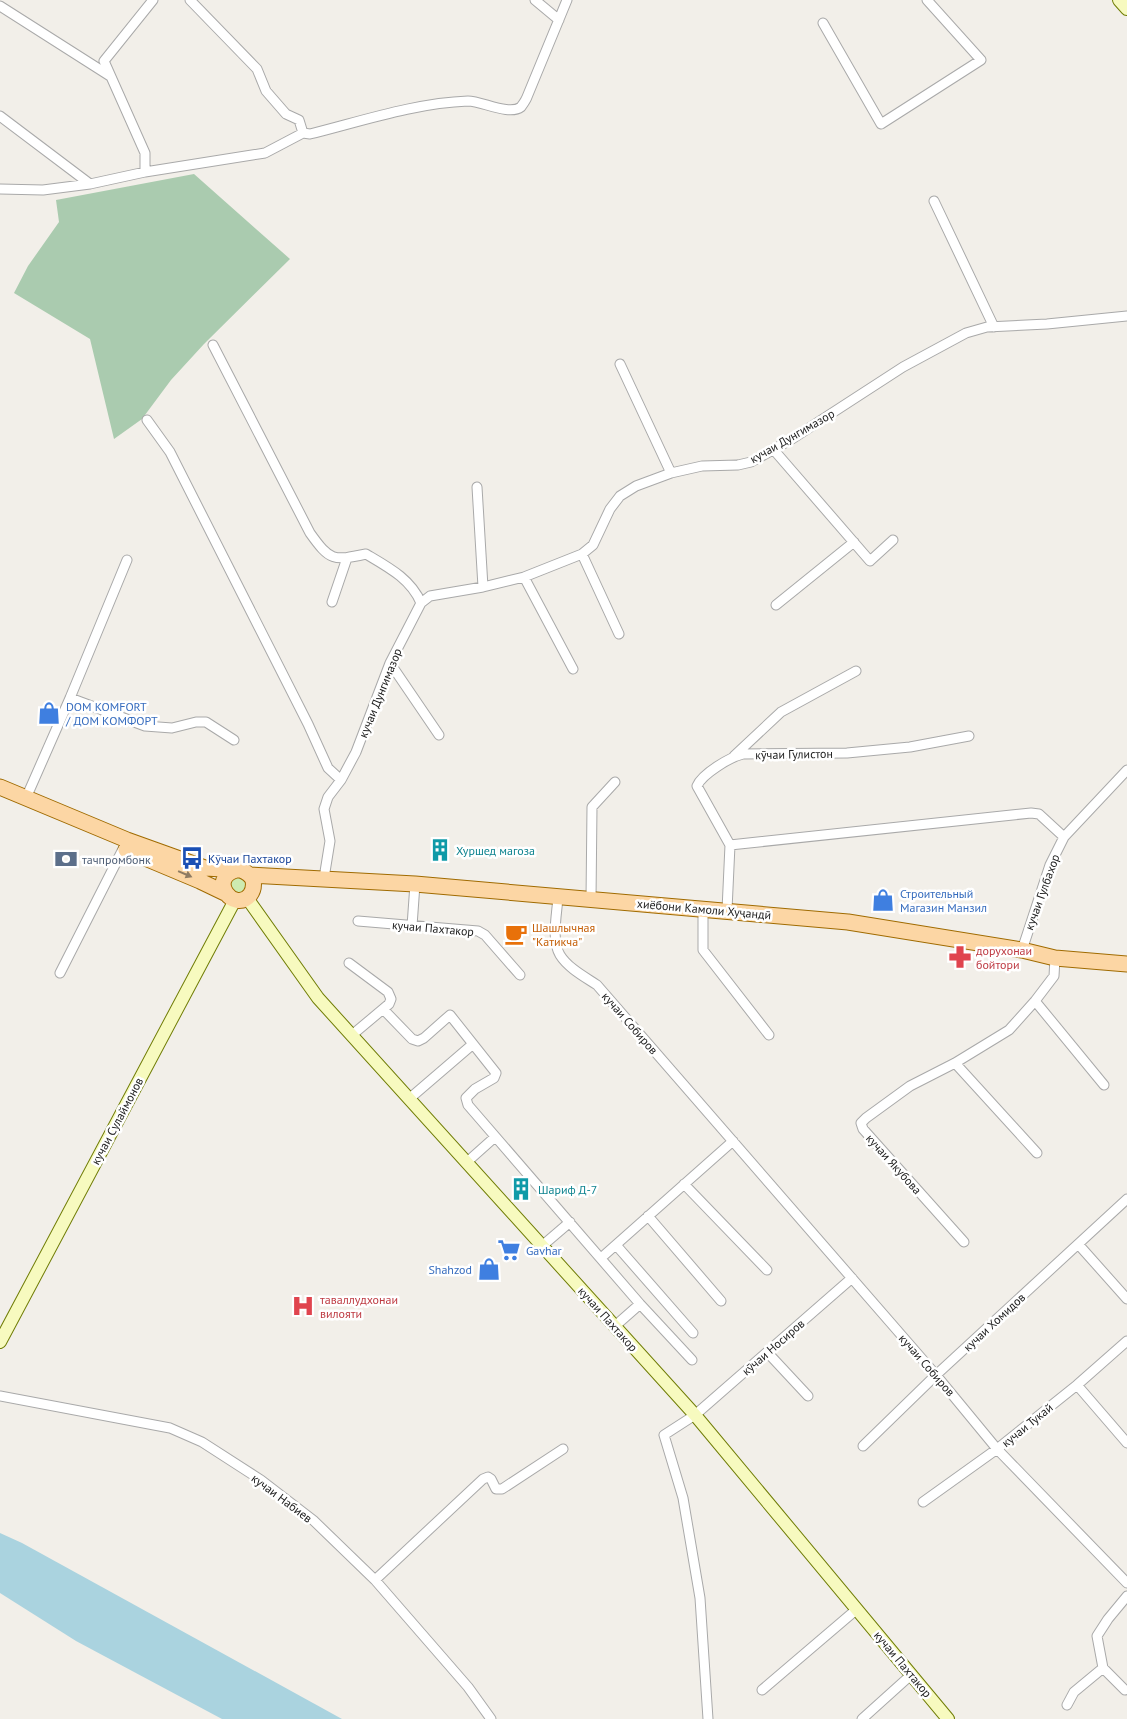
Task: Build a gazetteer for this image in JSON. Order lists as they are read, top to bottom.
{
  "streets": {
    "main road": ["хиёбони Камоли Хуҷандӣ", "кучаи Пахтакор", "кучаи Сулаймонов"],
    "street": [
      "кучаи Дунгимазор",
      "кӯчаи Гулистон",
      "кучаи Гулбахор",
      "кучаи Собиров",
      "кучаи Якубова",
      "кучаи Хомидов",
      "кӯчаи Носиров",
      "кучаи Тукай",
      "кучаи Набиев"
    ]
  },
  "crossings": [
    ["кучаи Дунгимазор", "хиёбони Камоли Хуҷандӣ"],
    ["кучаи Гулбахор", "хиёбони Камоли Хуҷандӣ"],
    ["хиёбони Камоли Хуҷандӣ", "кучаи Собиров"],
    ["хиёбони Камоли Хуҷандӣ", "кучаи Якубова"],
    ["кучаи Пахтакор", "кучаи Сулаймонов"],
    ["кучаи Пахтакор", "кӯчаи Носиров"],
    ["кучаи Собиров", "кучаи Хомидов"],
    ["кучаи Собиров", "кӯчаи Носиров"],
    ["кучаи Собиров", "кучаи Тукай"]
  ],
  "places": {
    "shop": ["DOM KOMFORT / ДОМ КОМФОРТ", "Строительный Магазин Манзил", "Shahzod"],
    "building": ["Хуршед магоза", "Шариф Д-7"],
    "bus stop": ["Кӯчаи Пахтакор"],
    "bank": ["тачпромбонк"],
    "cafe": ["Шашлычная \"Катикча\""],
    "pharmacy": ["дорухонаи бойтори"],
    "supermarket": ["Gavhar"],
    "hospital": ["таваллудхонаи вилояти"]
  }
}
